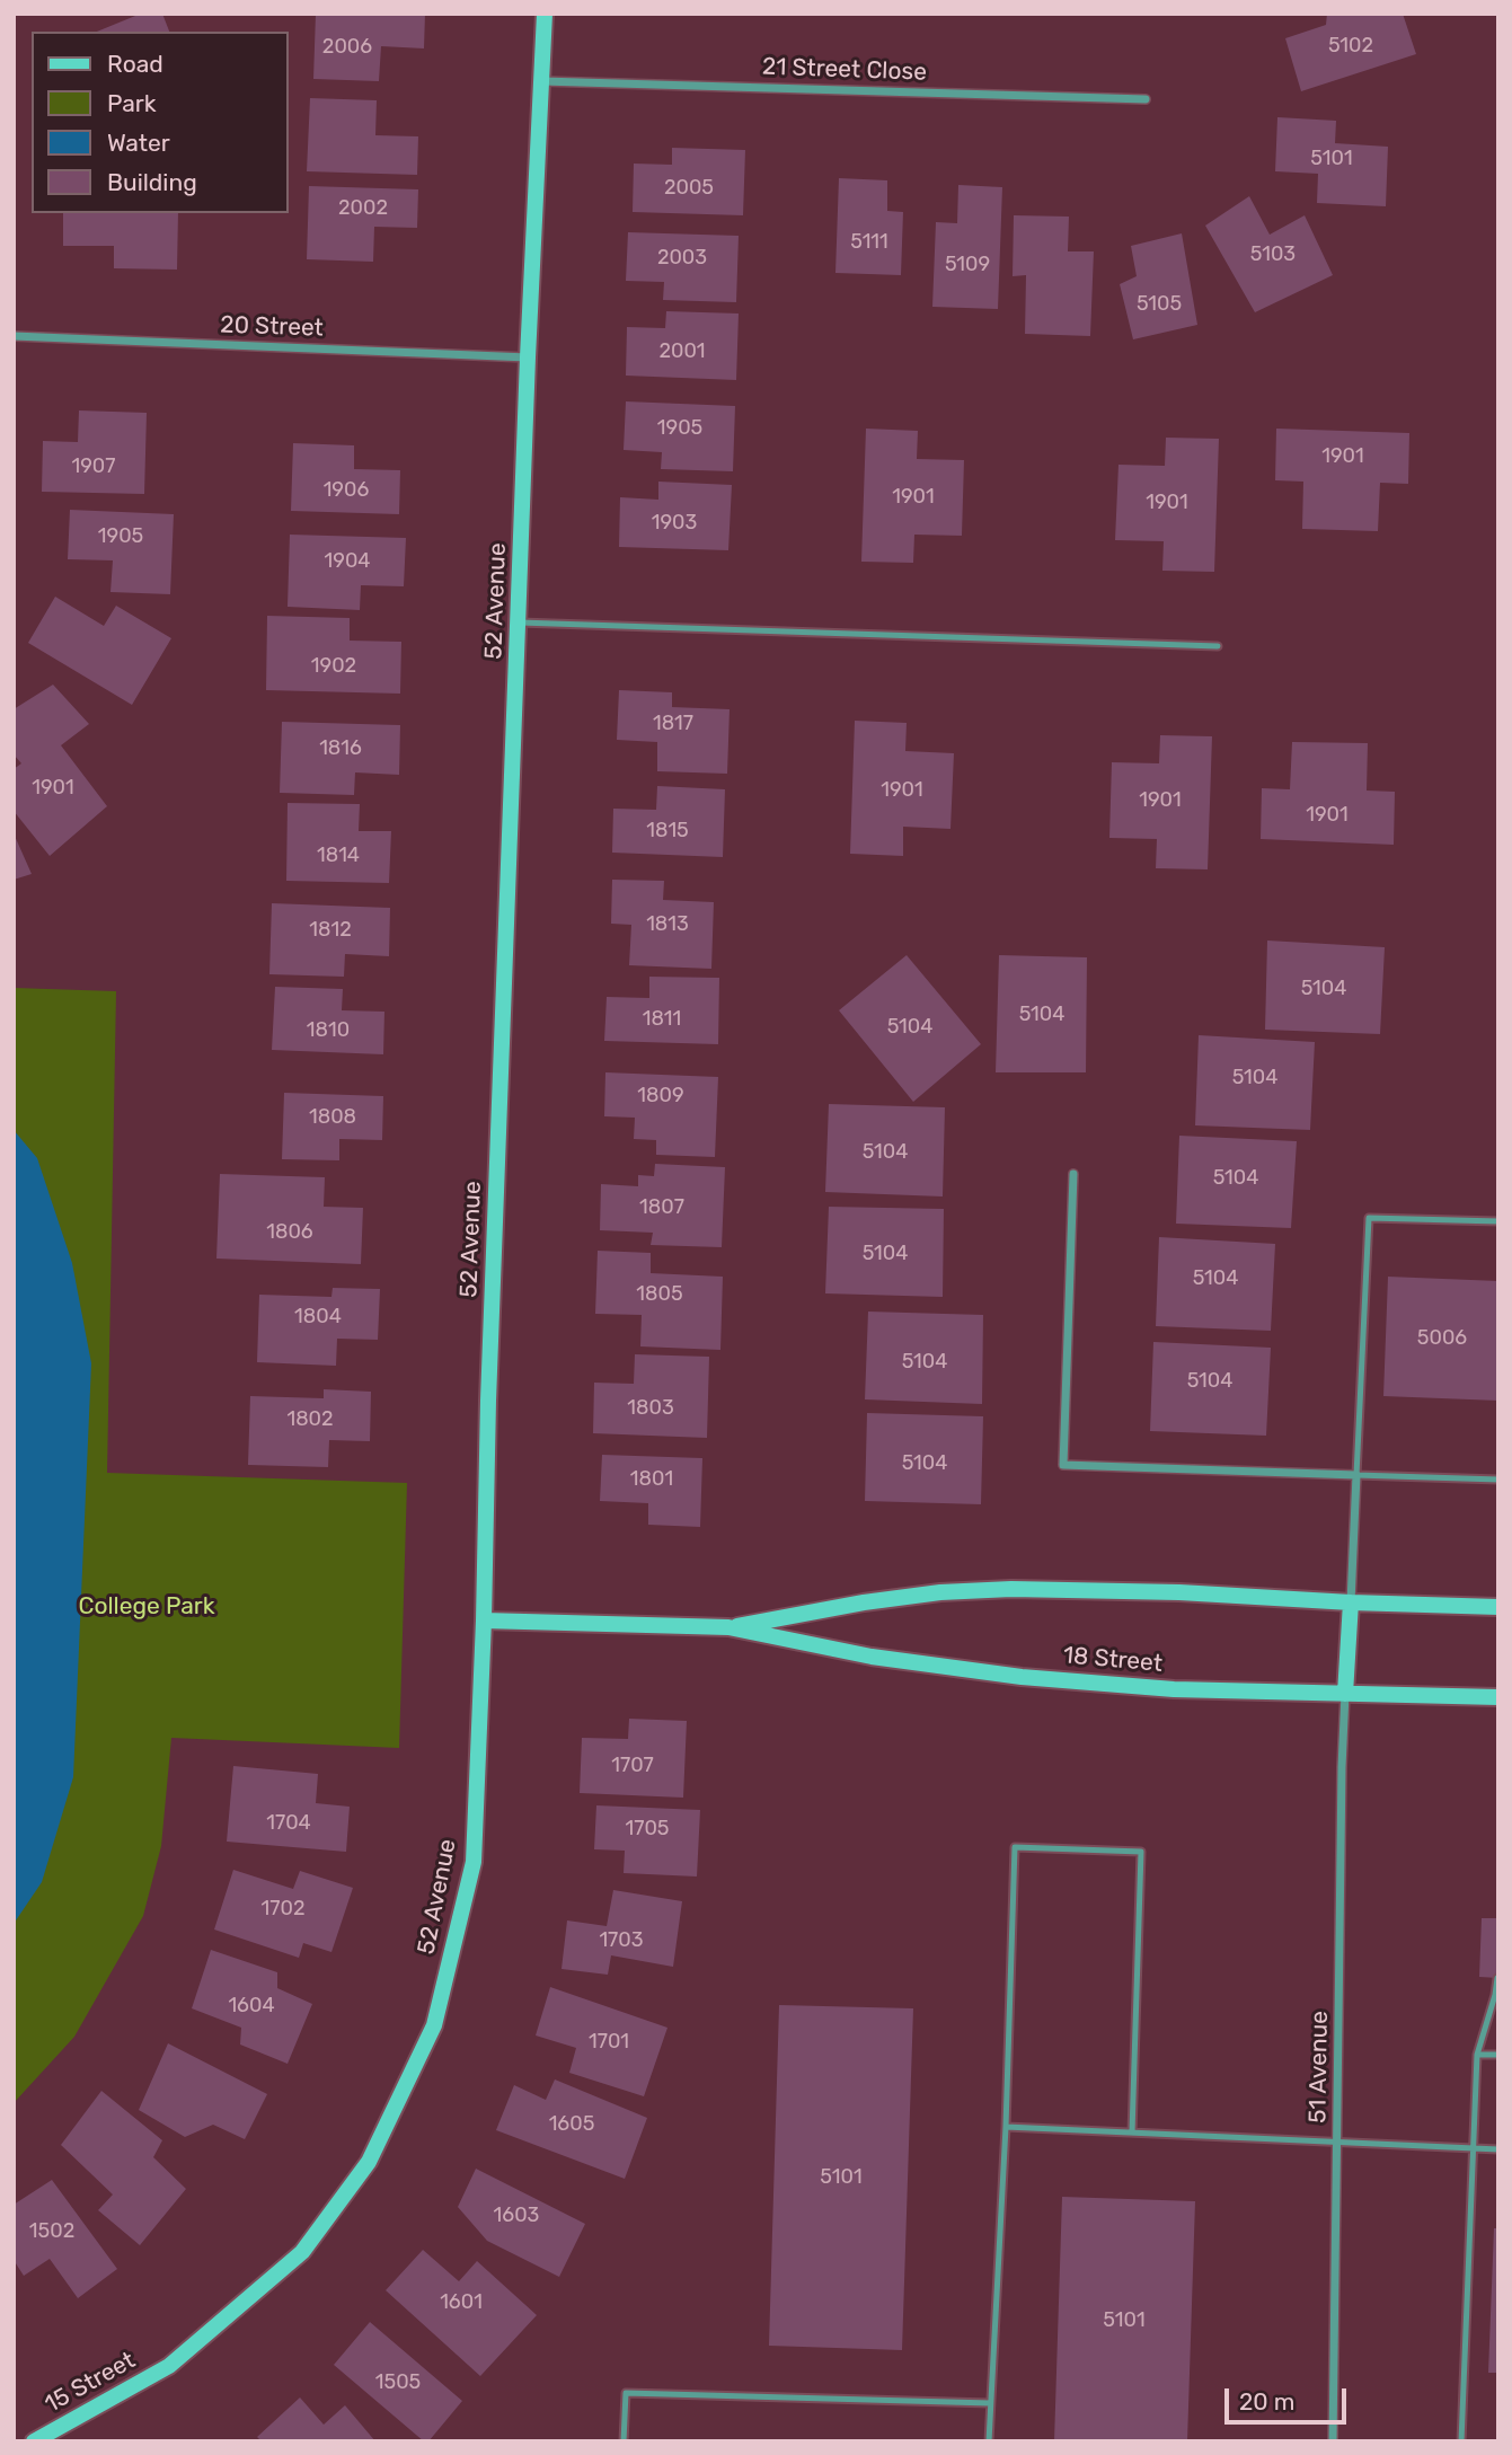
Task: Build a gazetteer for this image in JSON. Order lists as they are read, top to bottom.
{
  "streets": {
    "street": [
      "21 Street Close",
      "20 Street",
      "52 Avenue",
      "18 Street",
      "51 Avenue",
      "15 Street"
    ]
  },
  "crossings": [
    ["21 Street Close", "52 Avenue"],
    ["20 Street", "52 Avenue"],
    ["52 Avenue", "18 Street"],
    ["52 Avenue", "15 Street"],
    ["18 Street", "51 Avenue"]
  ],
  "parks": ["College Park"],
  "house_numbers": [
    "5102",
    "2006",
    "5101",
    "2005",
    "2002",
    "5111",
    "5103",
    "2003",
    "5109",
    "5105",
    "2001",
    "1905",
    "1901",
    "1907",
    "1906",
    "1901",
    "1901",
    "1903",
    "1905",
    "1904",
    "1902",
    "1817",
    "1816",
    "1901",
    "1901",
    "1901",
    "1901",
    "1815",
    "1814",
    "1813",
    "1812",
    "5104",
    "5104",
    "1811",
    "5104",
    "1810",
    "5104",
    "1809",
    "1808",
    "5104",
    "5104",
    "1807",
    "1806",
    "5104",
    "5104",
    "1805",
    "1804",
    "5006",
    "5104",
    "5104",
    "1803",
    "1802",
    "5104",
    "1801",
    "1707",
    "1704",
    "1705",
    "1702",
    "1703",
    "1604",
    "1701",
    "1605",
    "5101",
    "1603",
    "1502",
    "1601",
    "5101",
    "1505"
  ],
  "legend": [
    "Road",
    "Park",
    "Water",
    "Building"
  ],
  "scale_bar": "20 m"
}
